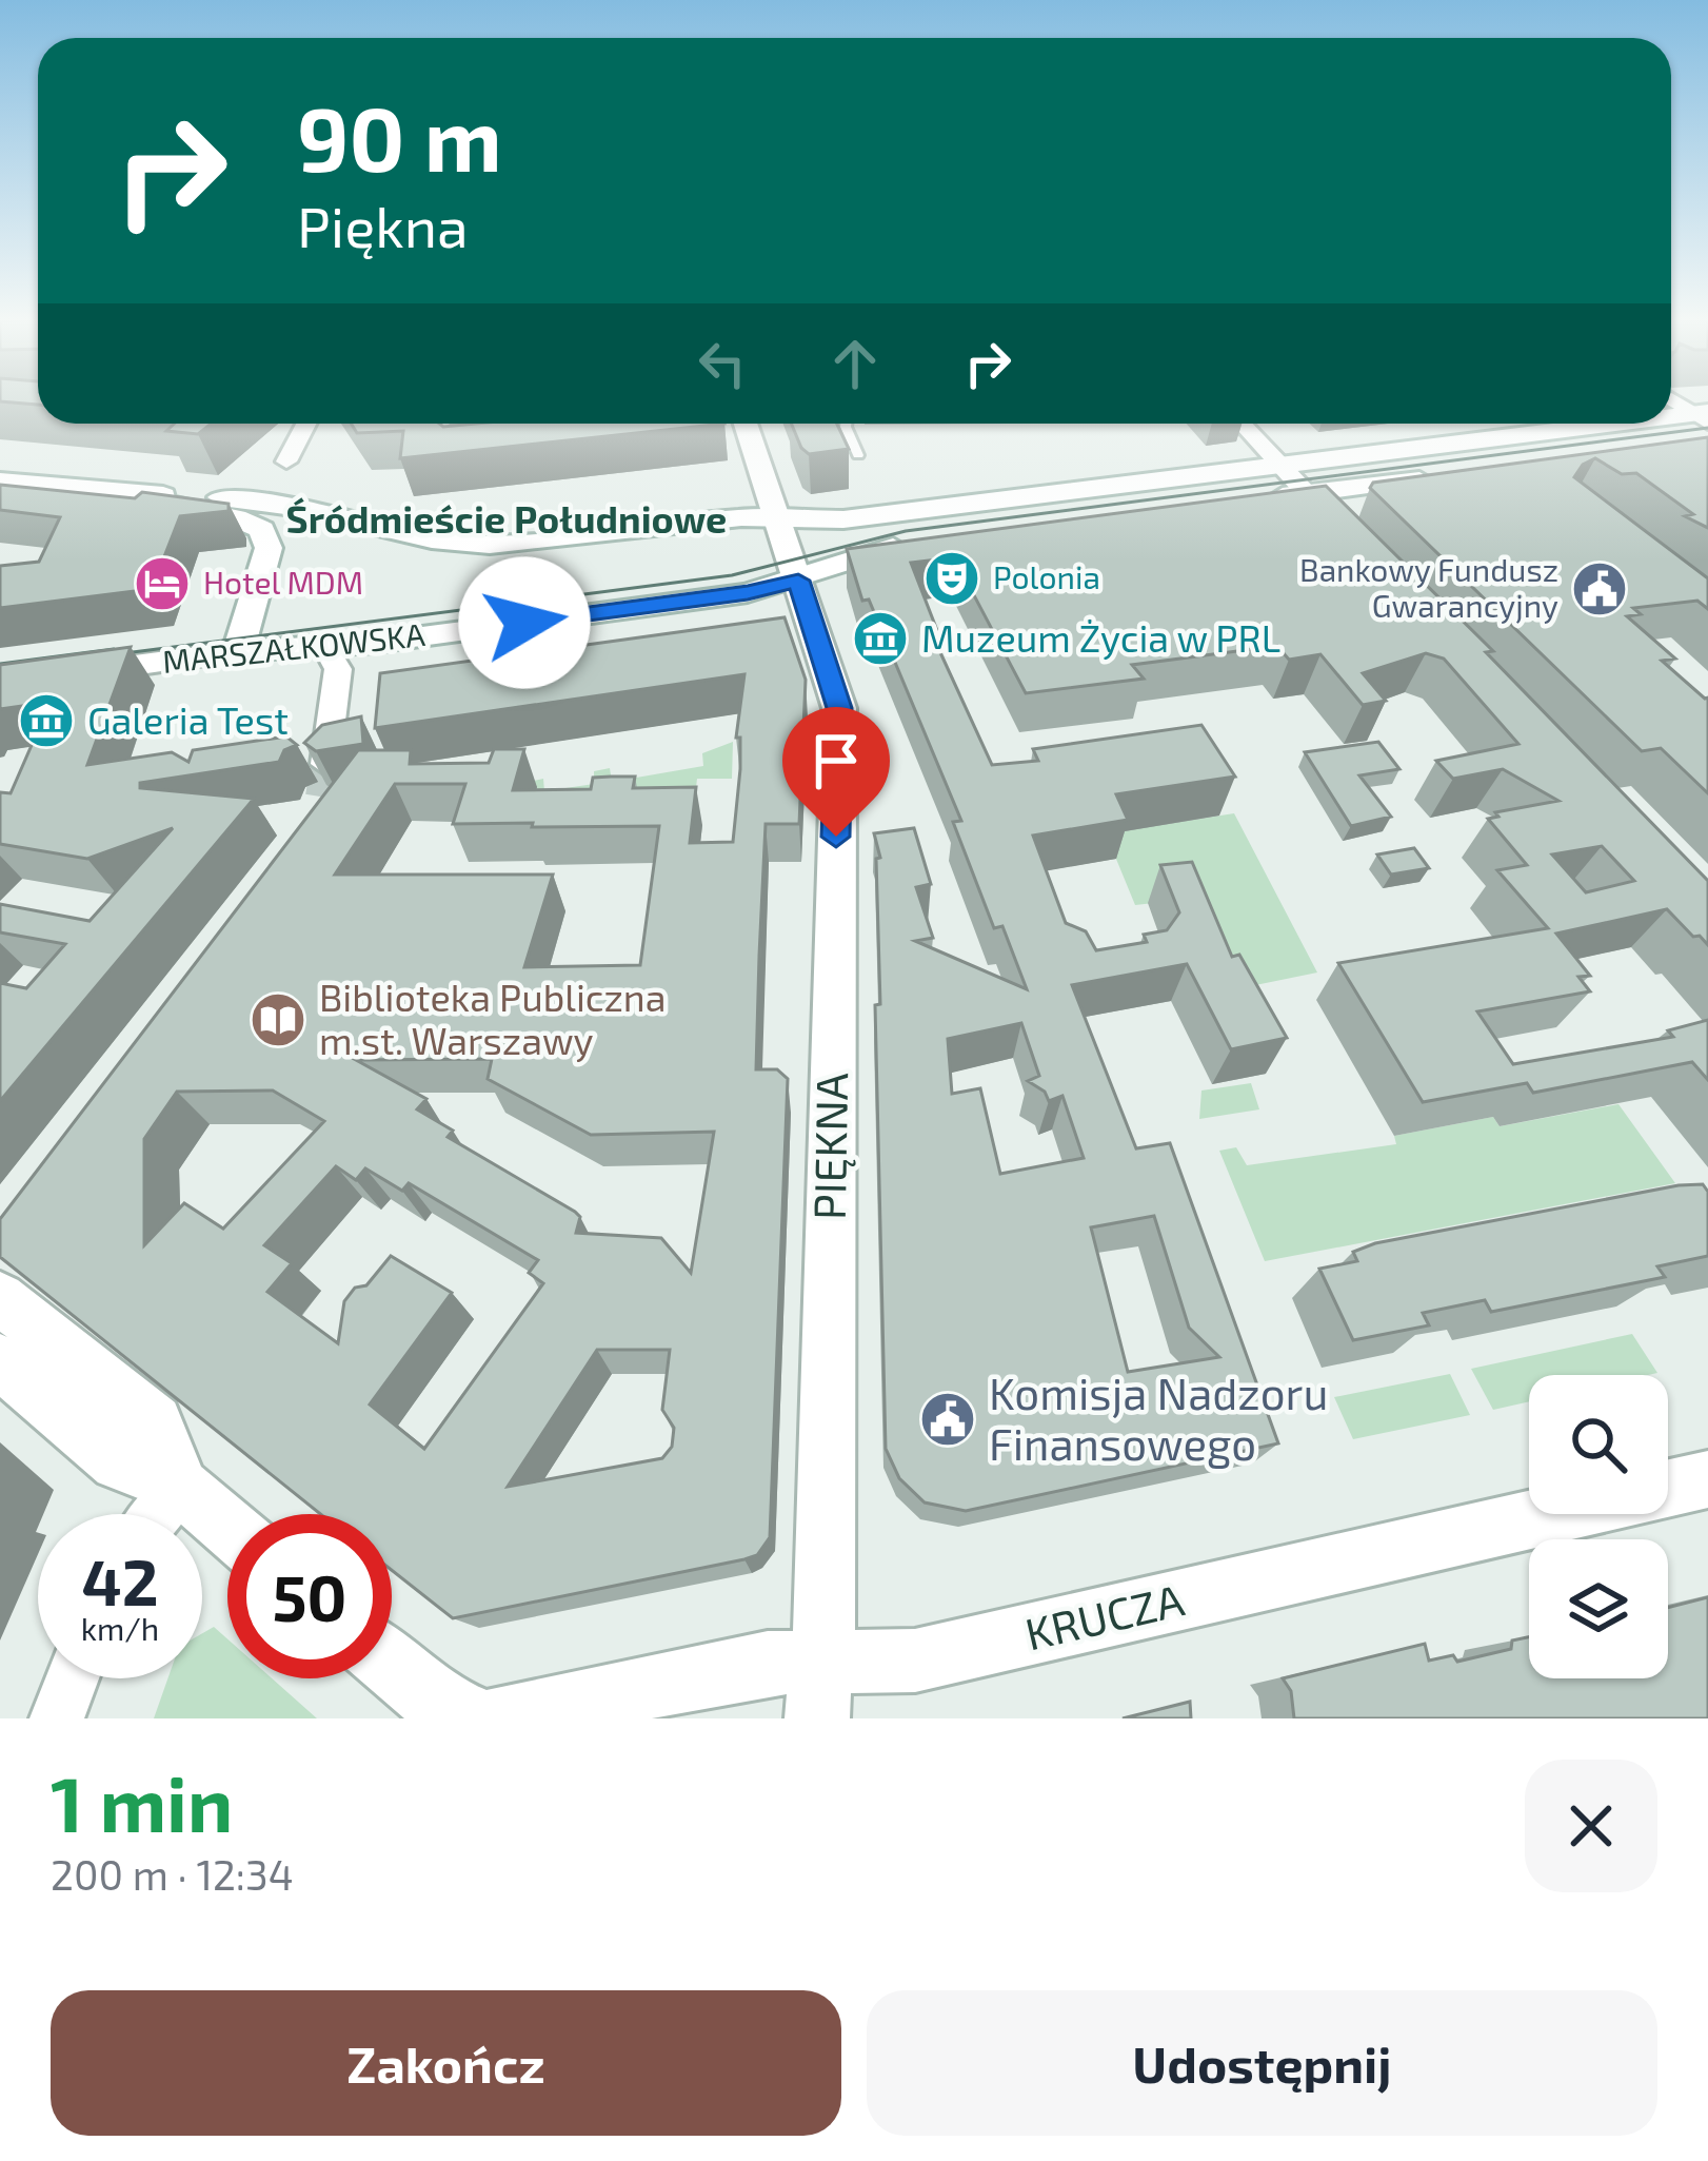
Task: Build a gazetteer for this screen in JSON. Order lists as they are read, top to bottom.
{
  "streets": {
    "main road": ["MARSZAŁKOWSKA", "PIĘKNA", "KRUCZA"]
  },
  "crossings": [
    ["MARSZAŁKOWSKA", "PIĘKNA"],
    ["PIĘKNA", "KRUCZA"]
  ],
  "districts": ["Śródmieście Południowe"],
  "places": {
    "theatre": ["Polonia"],
    "hotel": ["Hotel MDM"],
    "public building": ["Bankowy Fundusz Gwarancyjny", "Komisja Nadzoru Finansowego"],
    "museum": ["Muzeum Życia w PRL", "Galeria Test"],
    "library": ["Biblioteka Publiczna m.st. Warszawy"]
  },
  "page": {
    "turn": ["90 m", "Piękna"],
    "speed": "42 km/h",
    "limit": "50",
    "heading": ["1 min", "200 m · 12:34"],
    "buttons": ["Zakończ", "Udostępnij"]
  }
}
